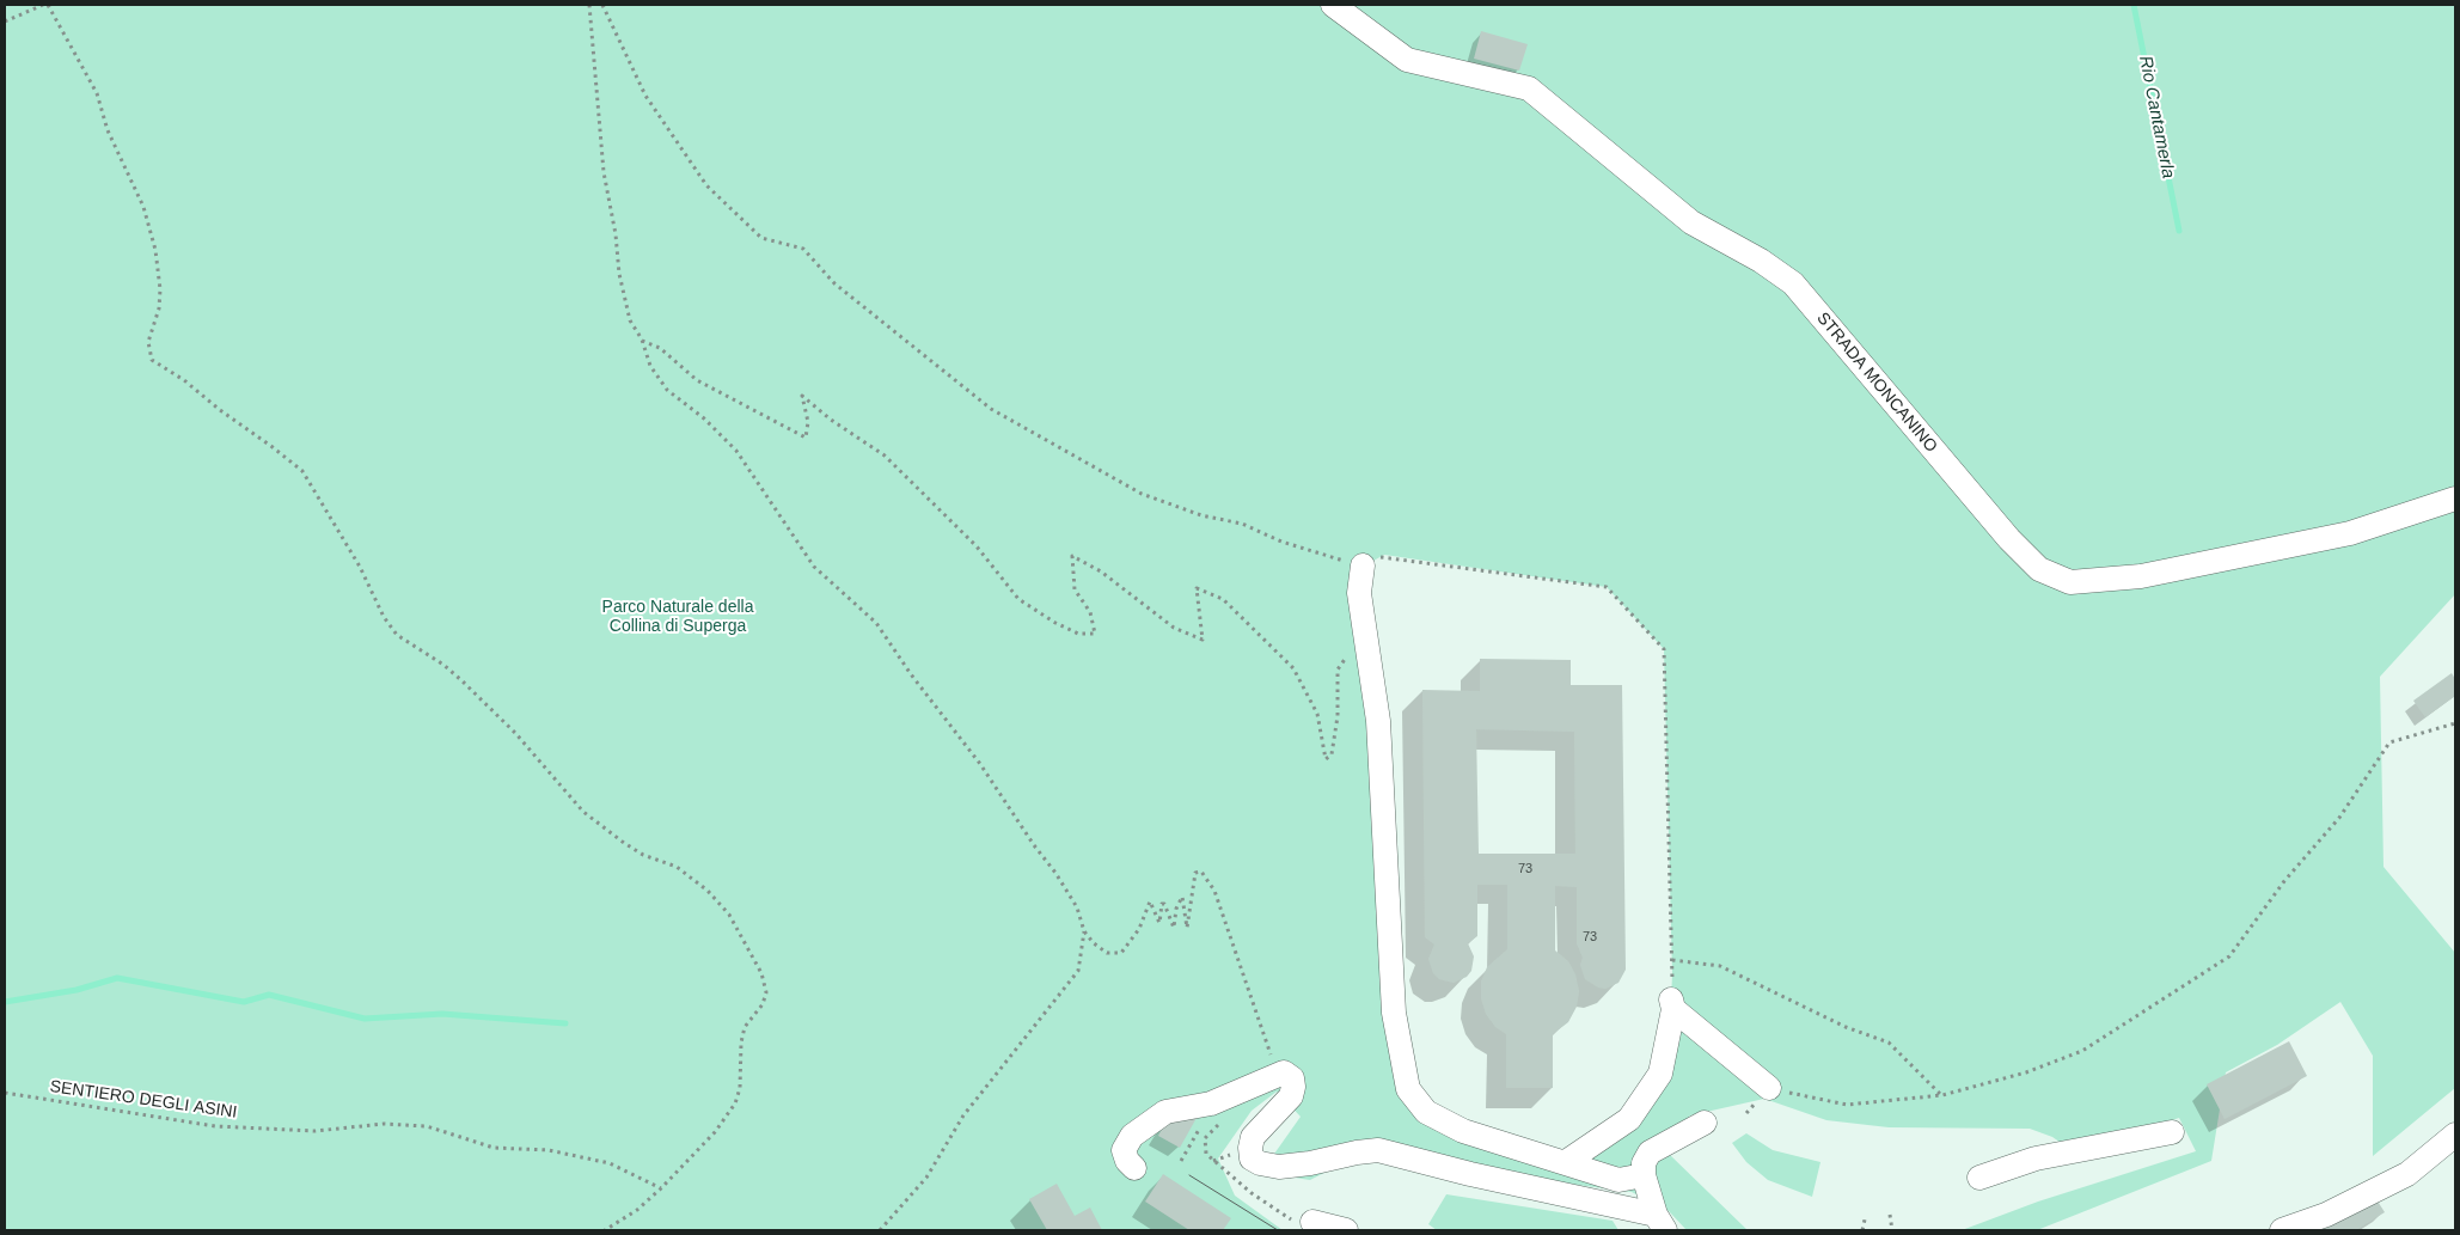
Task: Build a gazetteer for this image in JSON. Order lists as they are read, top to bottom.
{
  "streets": {
    "street": ["STRADA MONCANINO"],
    "path": ["SENTIERO DEGLI ASINI"]
  },
  "water": ["Rio Cantamerla"],
  "parks": ["Parco Naturale della Collina di Superga"],
  "house_numbers": ["73", "73"]
}
